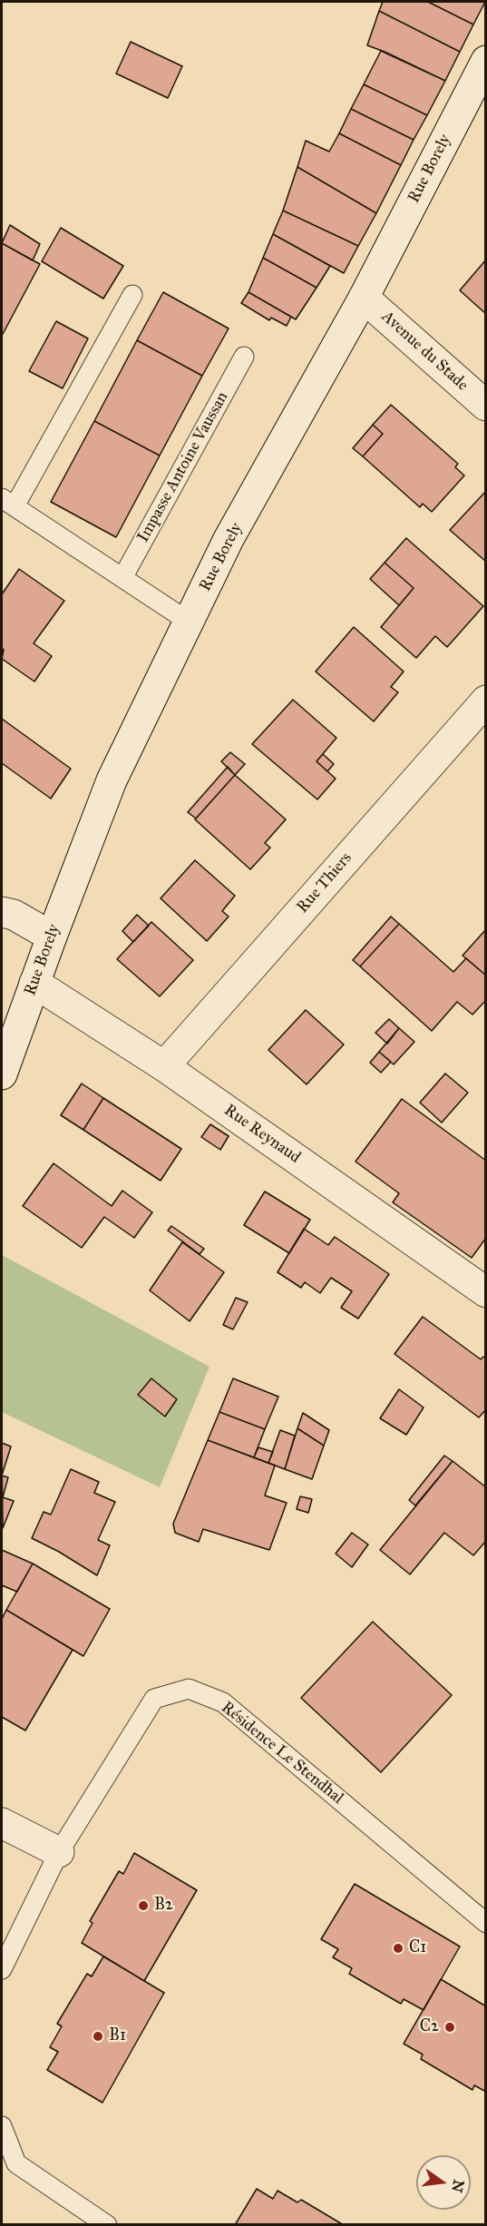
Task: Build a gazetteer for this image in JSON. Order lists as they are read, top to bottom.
{
  "streets": {
    "street": [
      "Rue Borely",
      "Avenue du Stade",
      "Rue Thiers",
      "Rue Reynaud"
    ],
    "lane": ["Impasse Antoine Vaussan", "Résidence Le Stendhal"]
  },
  "crossings": [
    ["Rue Borely", "Avenue du Stade"],
    ["Rue Borely", "Rue Reynaud"],
    ["Rue Thiers", "Rue Reynaud"]
  ],
  "places": [
    "B2",
    "C1",
    "C2",
    "B1"
  ],
  "north": "right"
}
